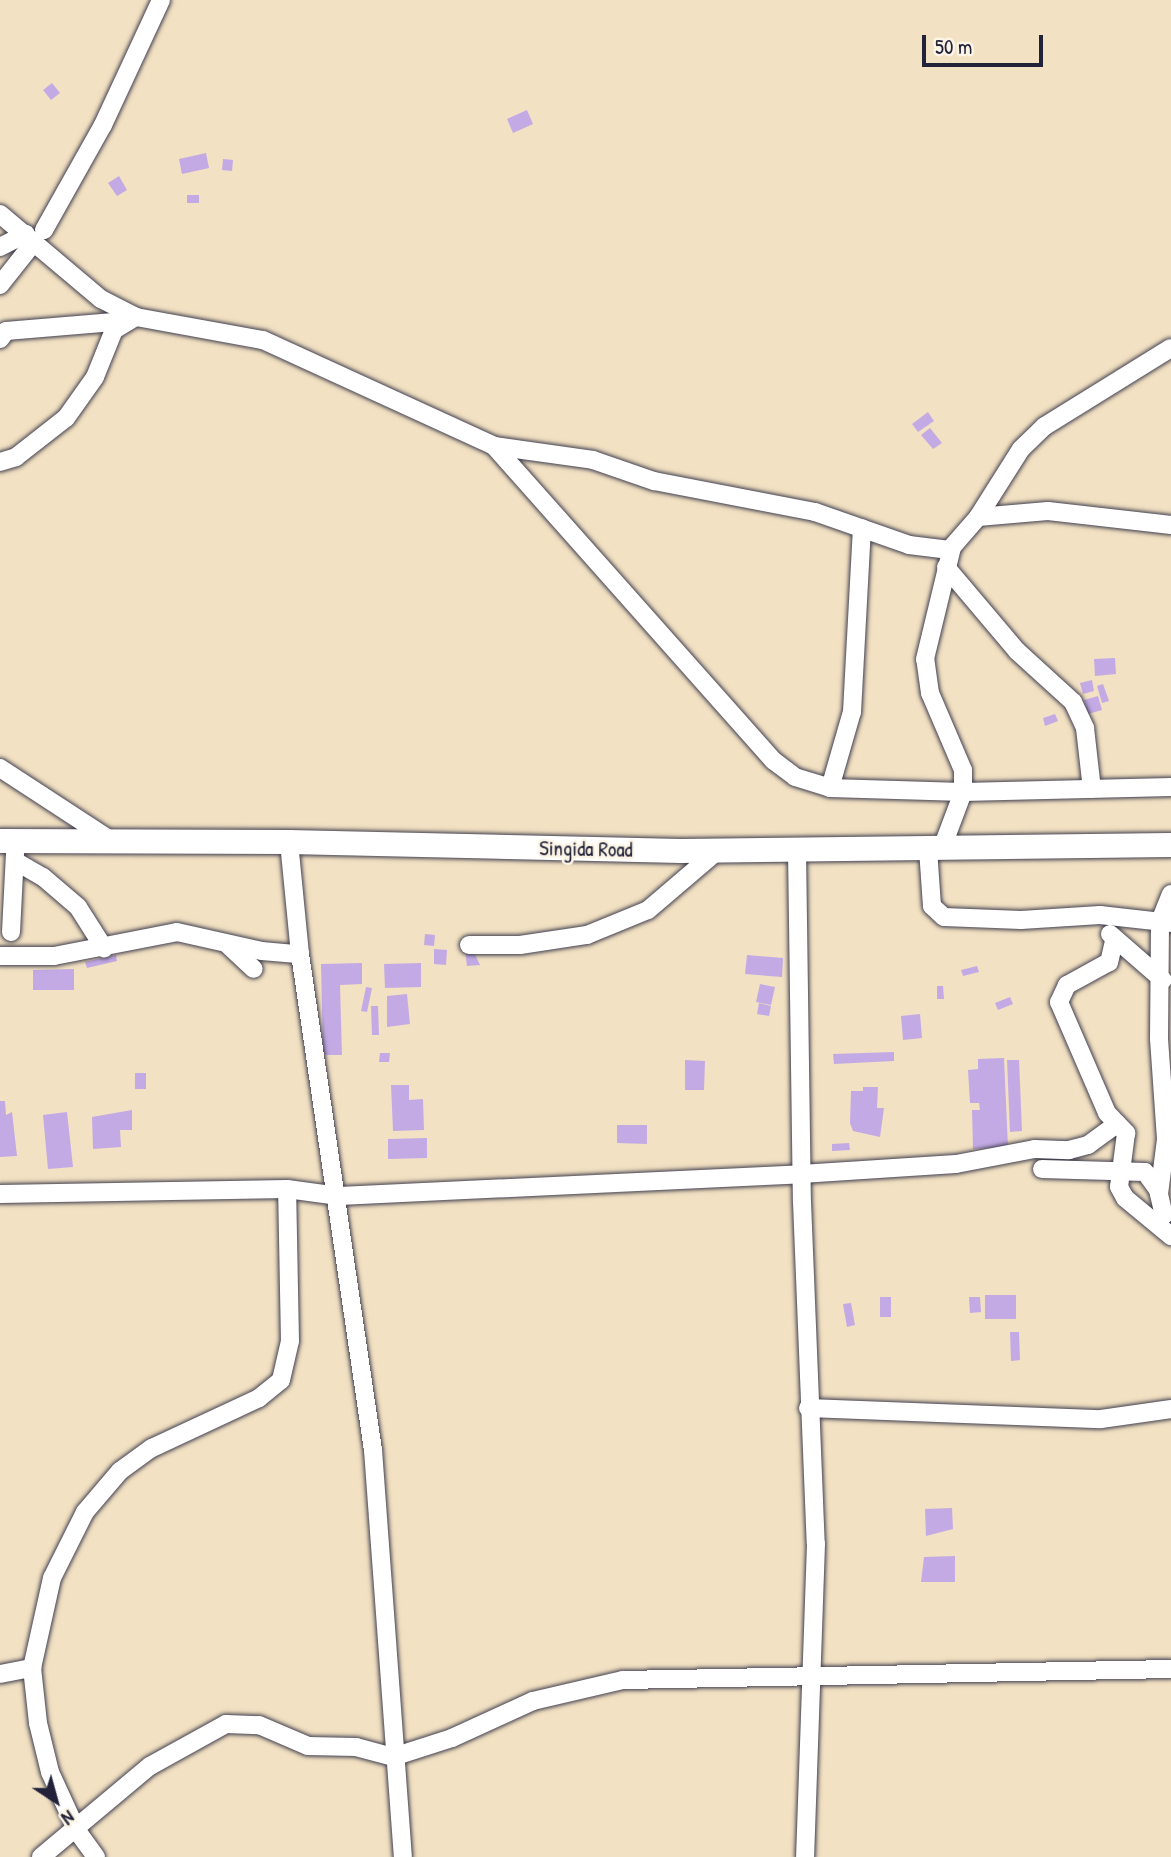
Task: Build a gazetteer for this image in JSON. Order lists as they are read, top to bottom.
{
  "streets": {
    "highway": ["Singida Road"]
  },
  "scale_bar": "50 m",
  "north": "bottom right"
}
